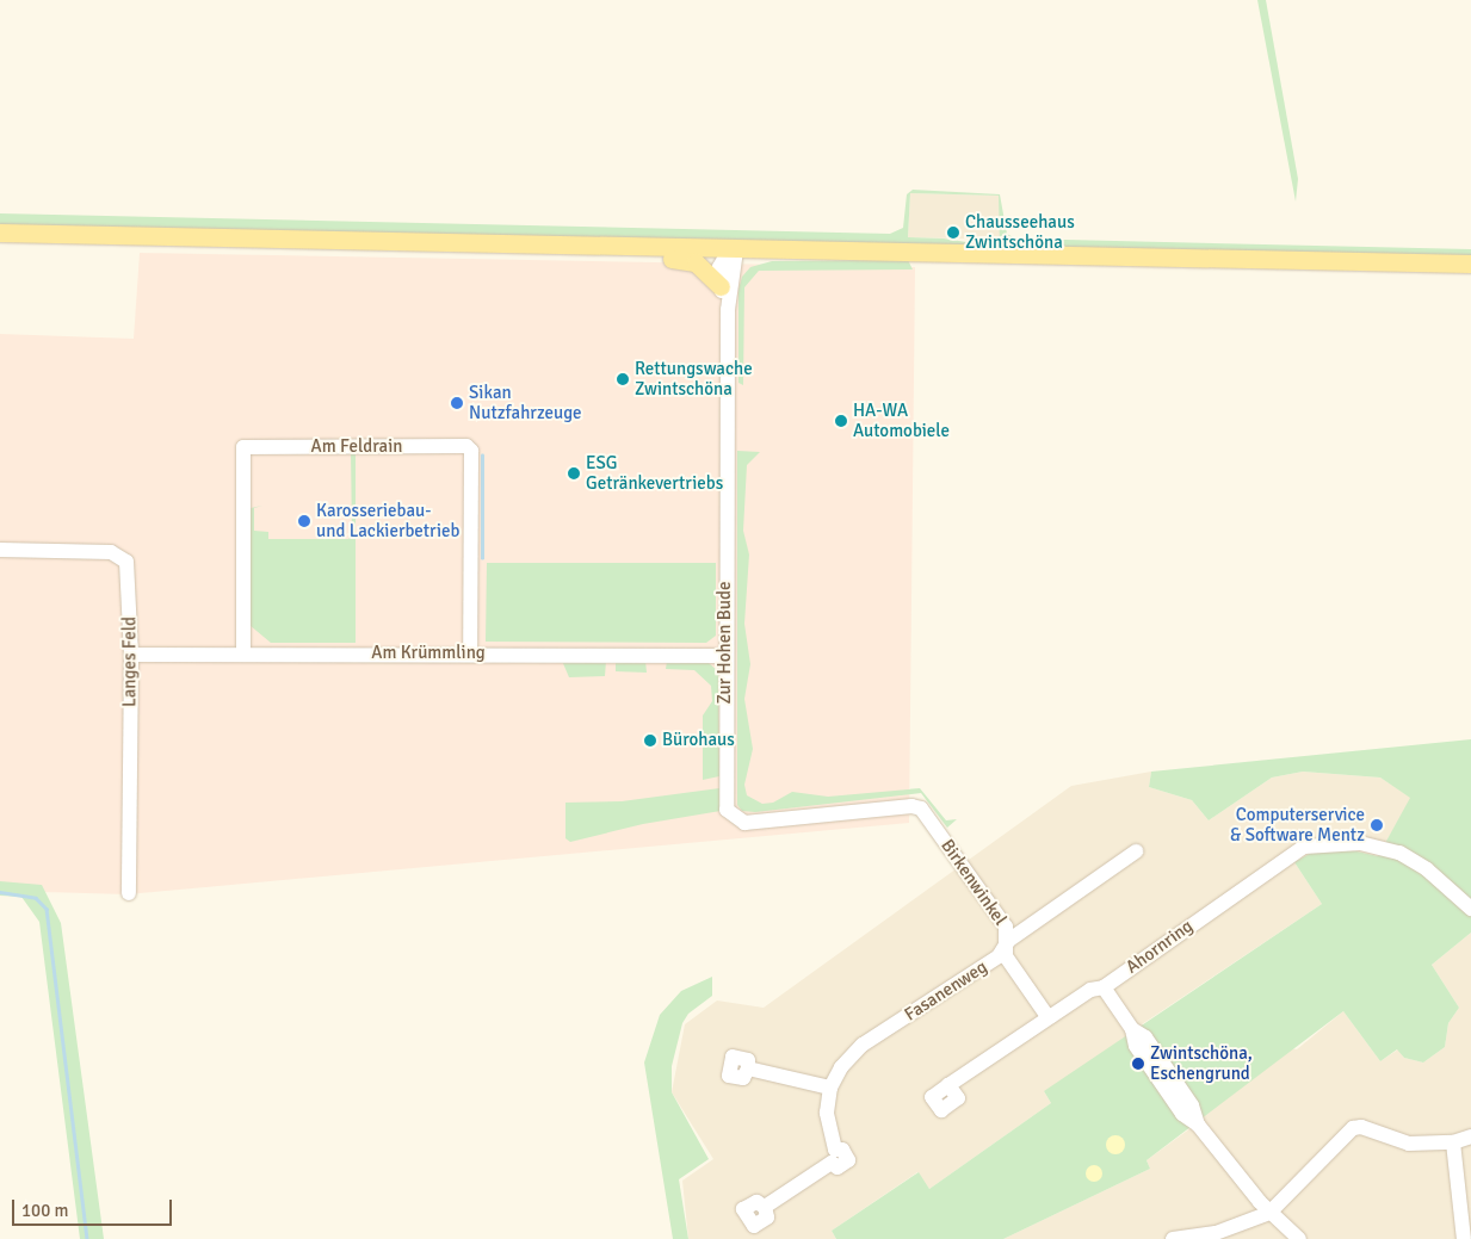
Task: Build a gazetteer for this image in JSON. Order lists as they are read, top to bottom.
{
  "streets": {
    "street": [
      "Am Feldrain",
      "Zur Hohen Bude",
      "Am Krümmling",
      "Langes Feld",
      "Birkenwinkel",
      "Ahornring",
      "Fasanenweg"
    ]
  },
  "crossings": [
    ["Am Feldrain", "Am Krümmling"],
    ["Zur Hohen Bude", "Am Krümmling"],
    ["Zur Hohen Bude", "Birkenwinkel"],
    ["Am Krümmling", "Langes Feld"],
    ["Birkenwinkel", "Ahornring"],
    ["Birkenwinkel", "Fasanenweg"]
  ],
  "places": [
    "Chausseehaus Zwintschöna",
    "Rettungswache Zwintschöna",
    "Sikan Nutzfahrzeuge",
    "HA-WA Automobiele",
    "ESG Getränkevertriebs",
    "Karosseriebau- und Lackierbetrieb",
    "Bürohaus",
    "Computerservice & Software Mentz",
    "Zwintschöna, Eschengrund"
  ],
  "scale_bar": "100 m"
}
